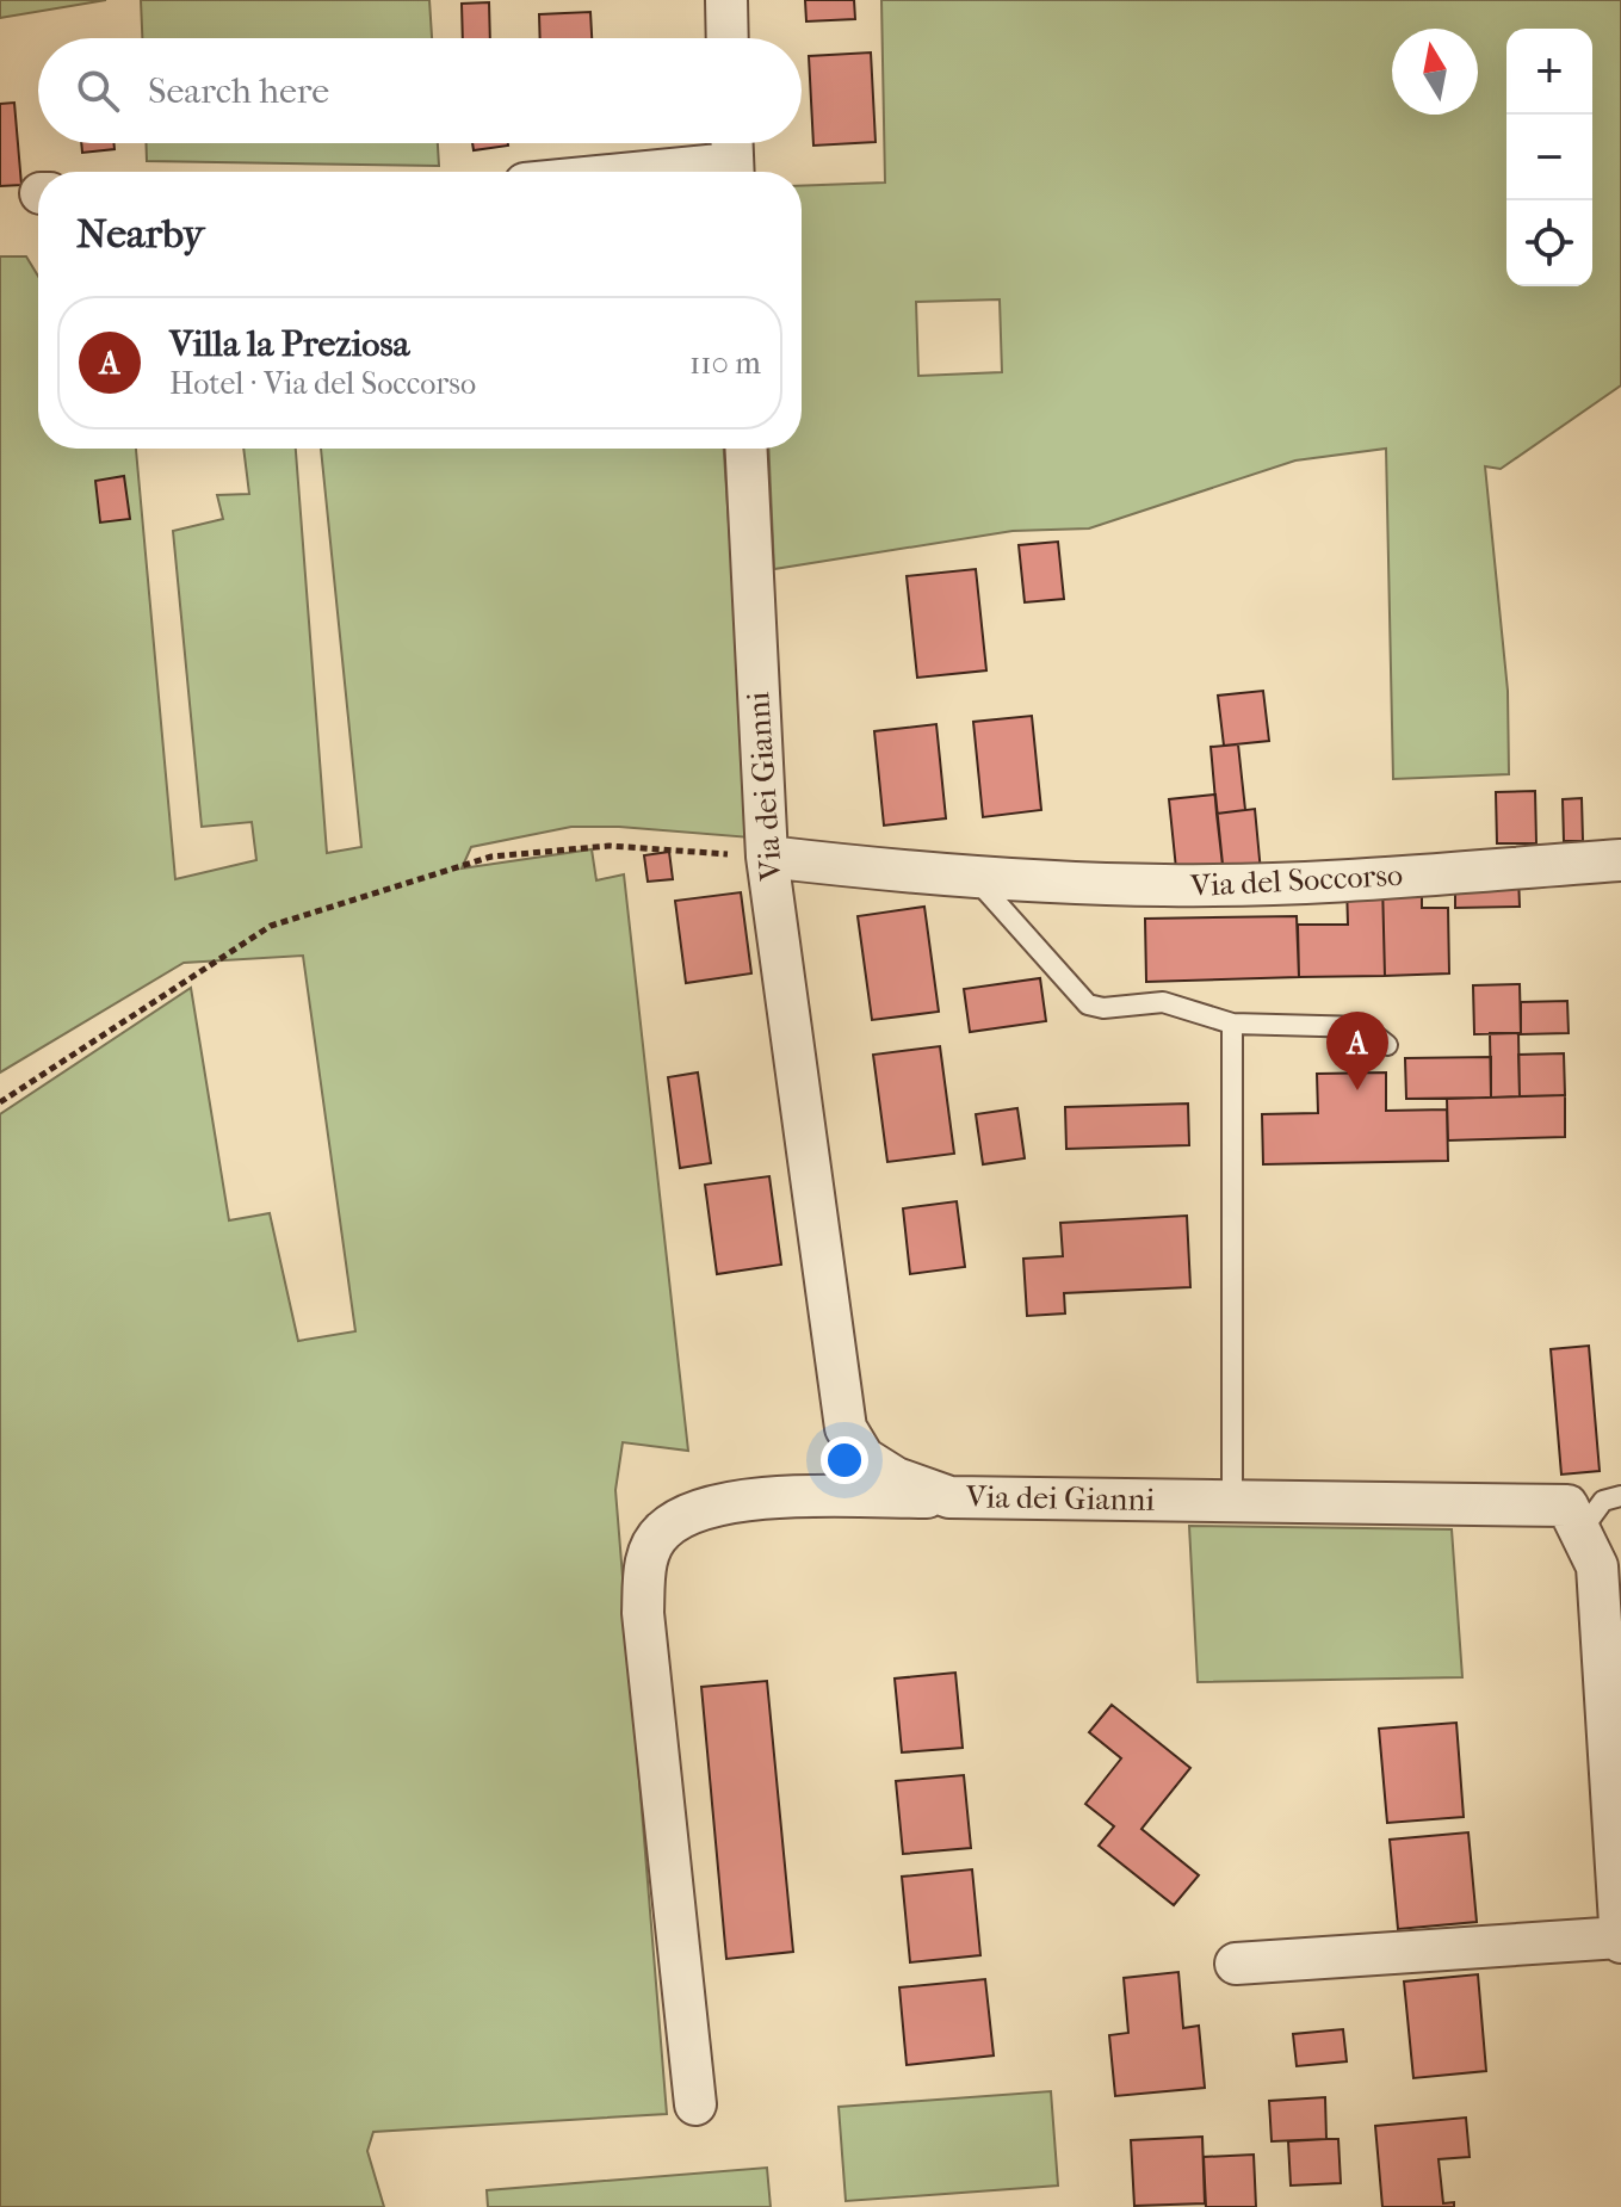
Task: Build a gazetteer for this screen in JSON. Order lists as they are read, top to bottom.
{
  "streets": {
    "street": ["Via dei Gianni", "Via del Soccorso"]
  },
  "crossings": [
    ["Via dei Gianni", "Via del Soccorso"]
  ],
  "north": "top",
  "page": {
    "map_buttons": ["+", "−"],
    "search": "Search here",
    "heading": "Nearby",
    "list": [
      {
        "mark": "A",
        "name": "Villa la Preziosa",
        "note": "Hotel · Via del Soccorso",
        "value": "110 m"
      }
    ],
    "pins": "A"
  }
}
